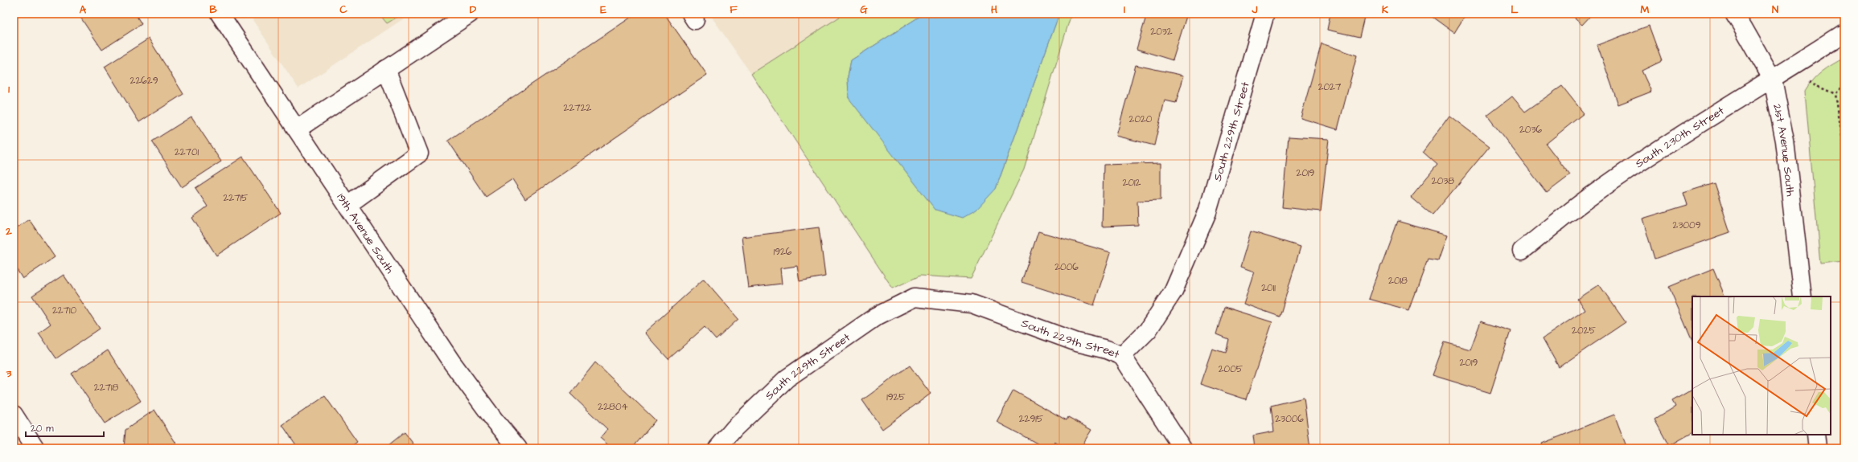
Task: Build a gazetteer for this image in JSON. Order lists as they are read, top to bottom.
{
  "streets": {
    "street": [
      "South 229th Street",
      "South 230th Street",
      "21st Avenue South",
      "19th Avenue South"
    ]
  },
  "crossings": [
    ["South 230th Street", "21st Avenue South"]
  ],
  "house_numbers": [
    "2032",
    "22629",
    "2027",
    "22722",
    "2020",
    "2036",
    "22701",
    "2019",
    "2038",
    "2012",
    "22715",
    "23009",
    "1926",
    "2006",
    "2018",
    "2011",
    "22710",
    "2025",
    "2019",
    "2005",
    "22718",
    "1925",
    "22804",
    "22915",
    "23006"
  ],
  "scale_bar": "20 m",
  "grid": {
    "columns": [
      "A",
      "B",
      "C",
      "D",
      "E",
      "F",
      "G",
      "H",
      "I",
      "J",
      "K",
      "L",
      "M",
      "N"
    ],
    "rows": ["1", "2", "3"]
  }
}
